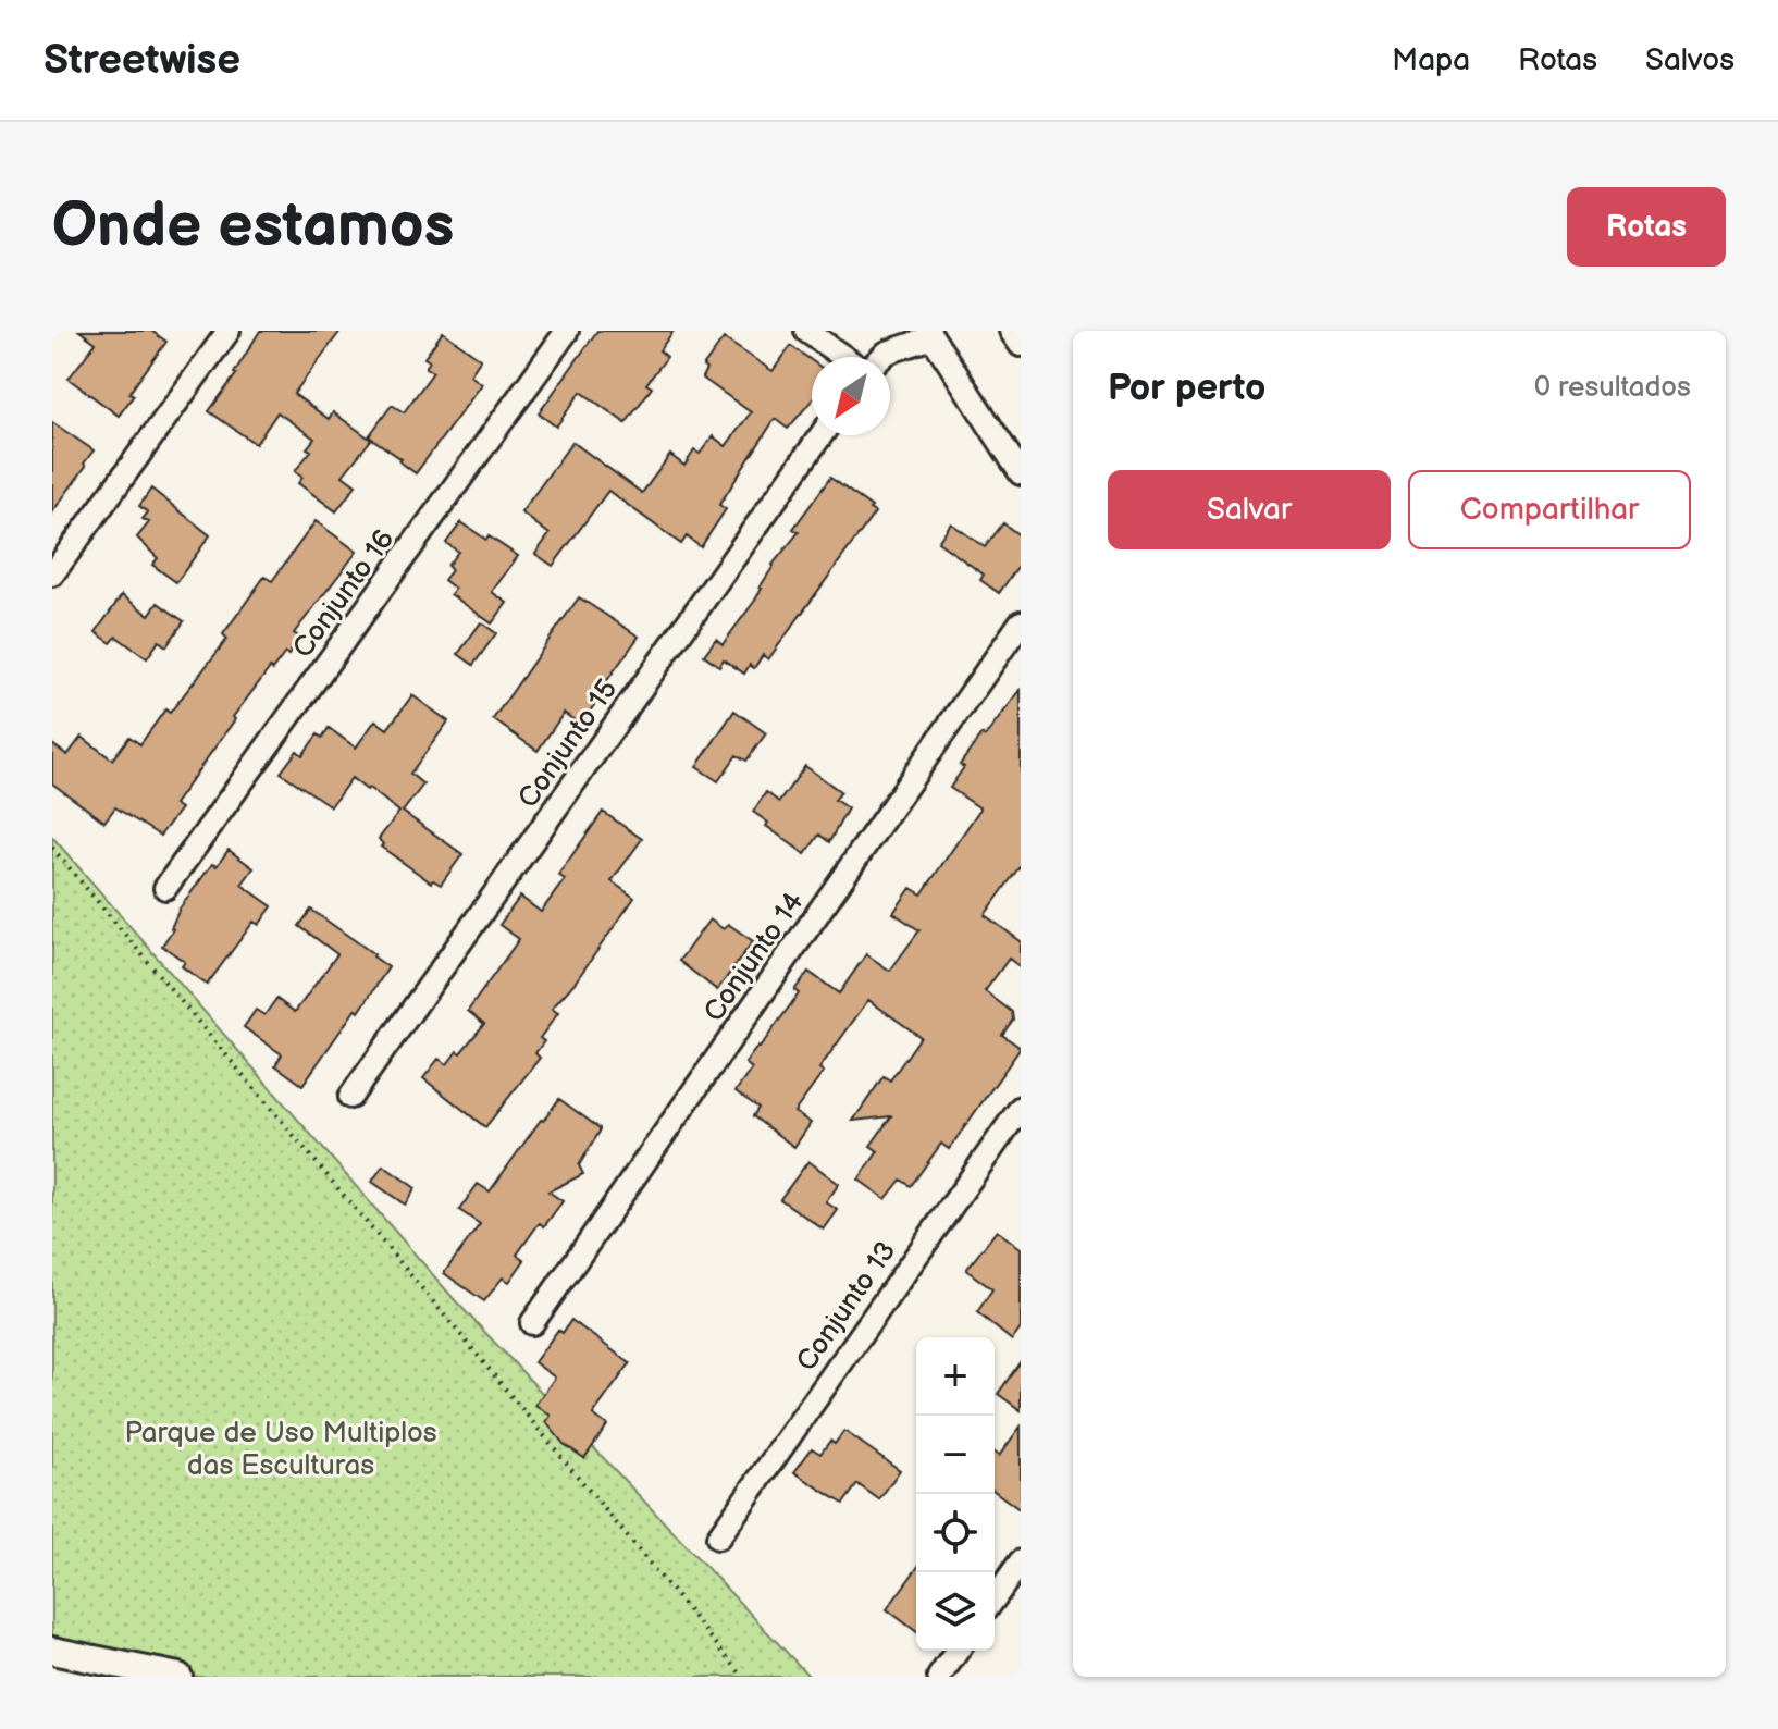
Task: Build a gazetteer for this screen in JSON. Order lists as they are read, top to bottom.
{
  "streets": {
    "street": [
      "Conjunto 16",
      "Conjunto 15",
      "Conjunto 14",
      "Conjunto 13"
    ]
  },
  "parks": ["Parque de Uso Multiplos das Esculturas"],
  "north": "bottom left",
  "page": {
    "header": "Streetwise",
    "nav": ["Mapa", "Rotas", "Salvos"],
    "buttons": [
      "Rotas",
      ["Salvar", "Compartilhar"]
    ],
    "title": "Onde estamos",
    "heading": ["Por perto", "0 resultados"],
    "map_buttons": ["+", "−"]
  }
}
